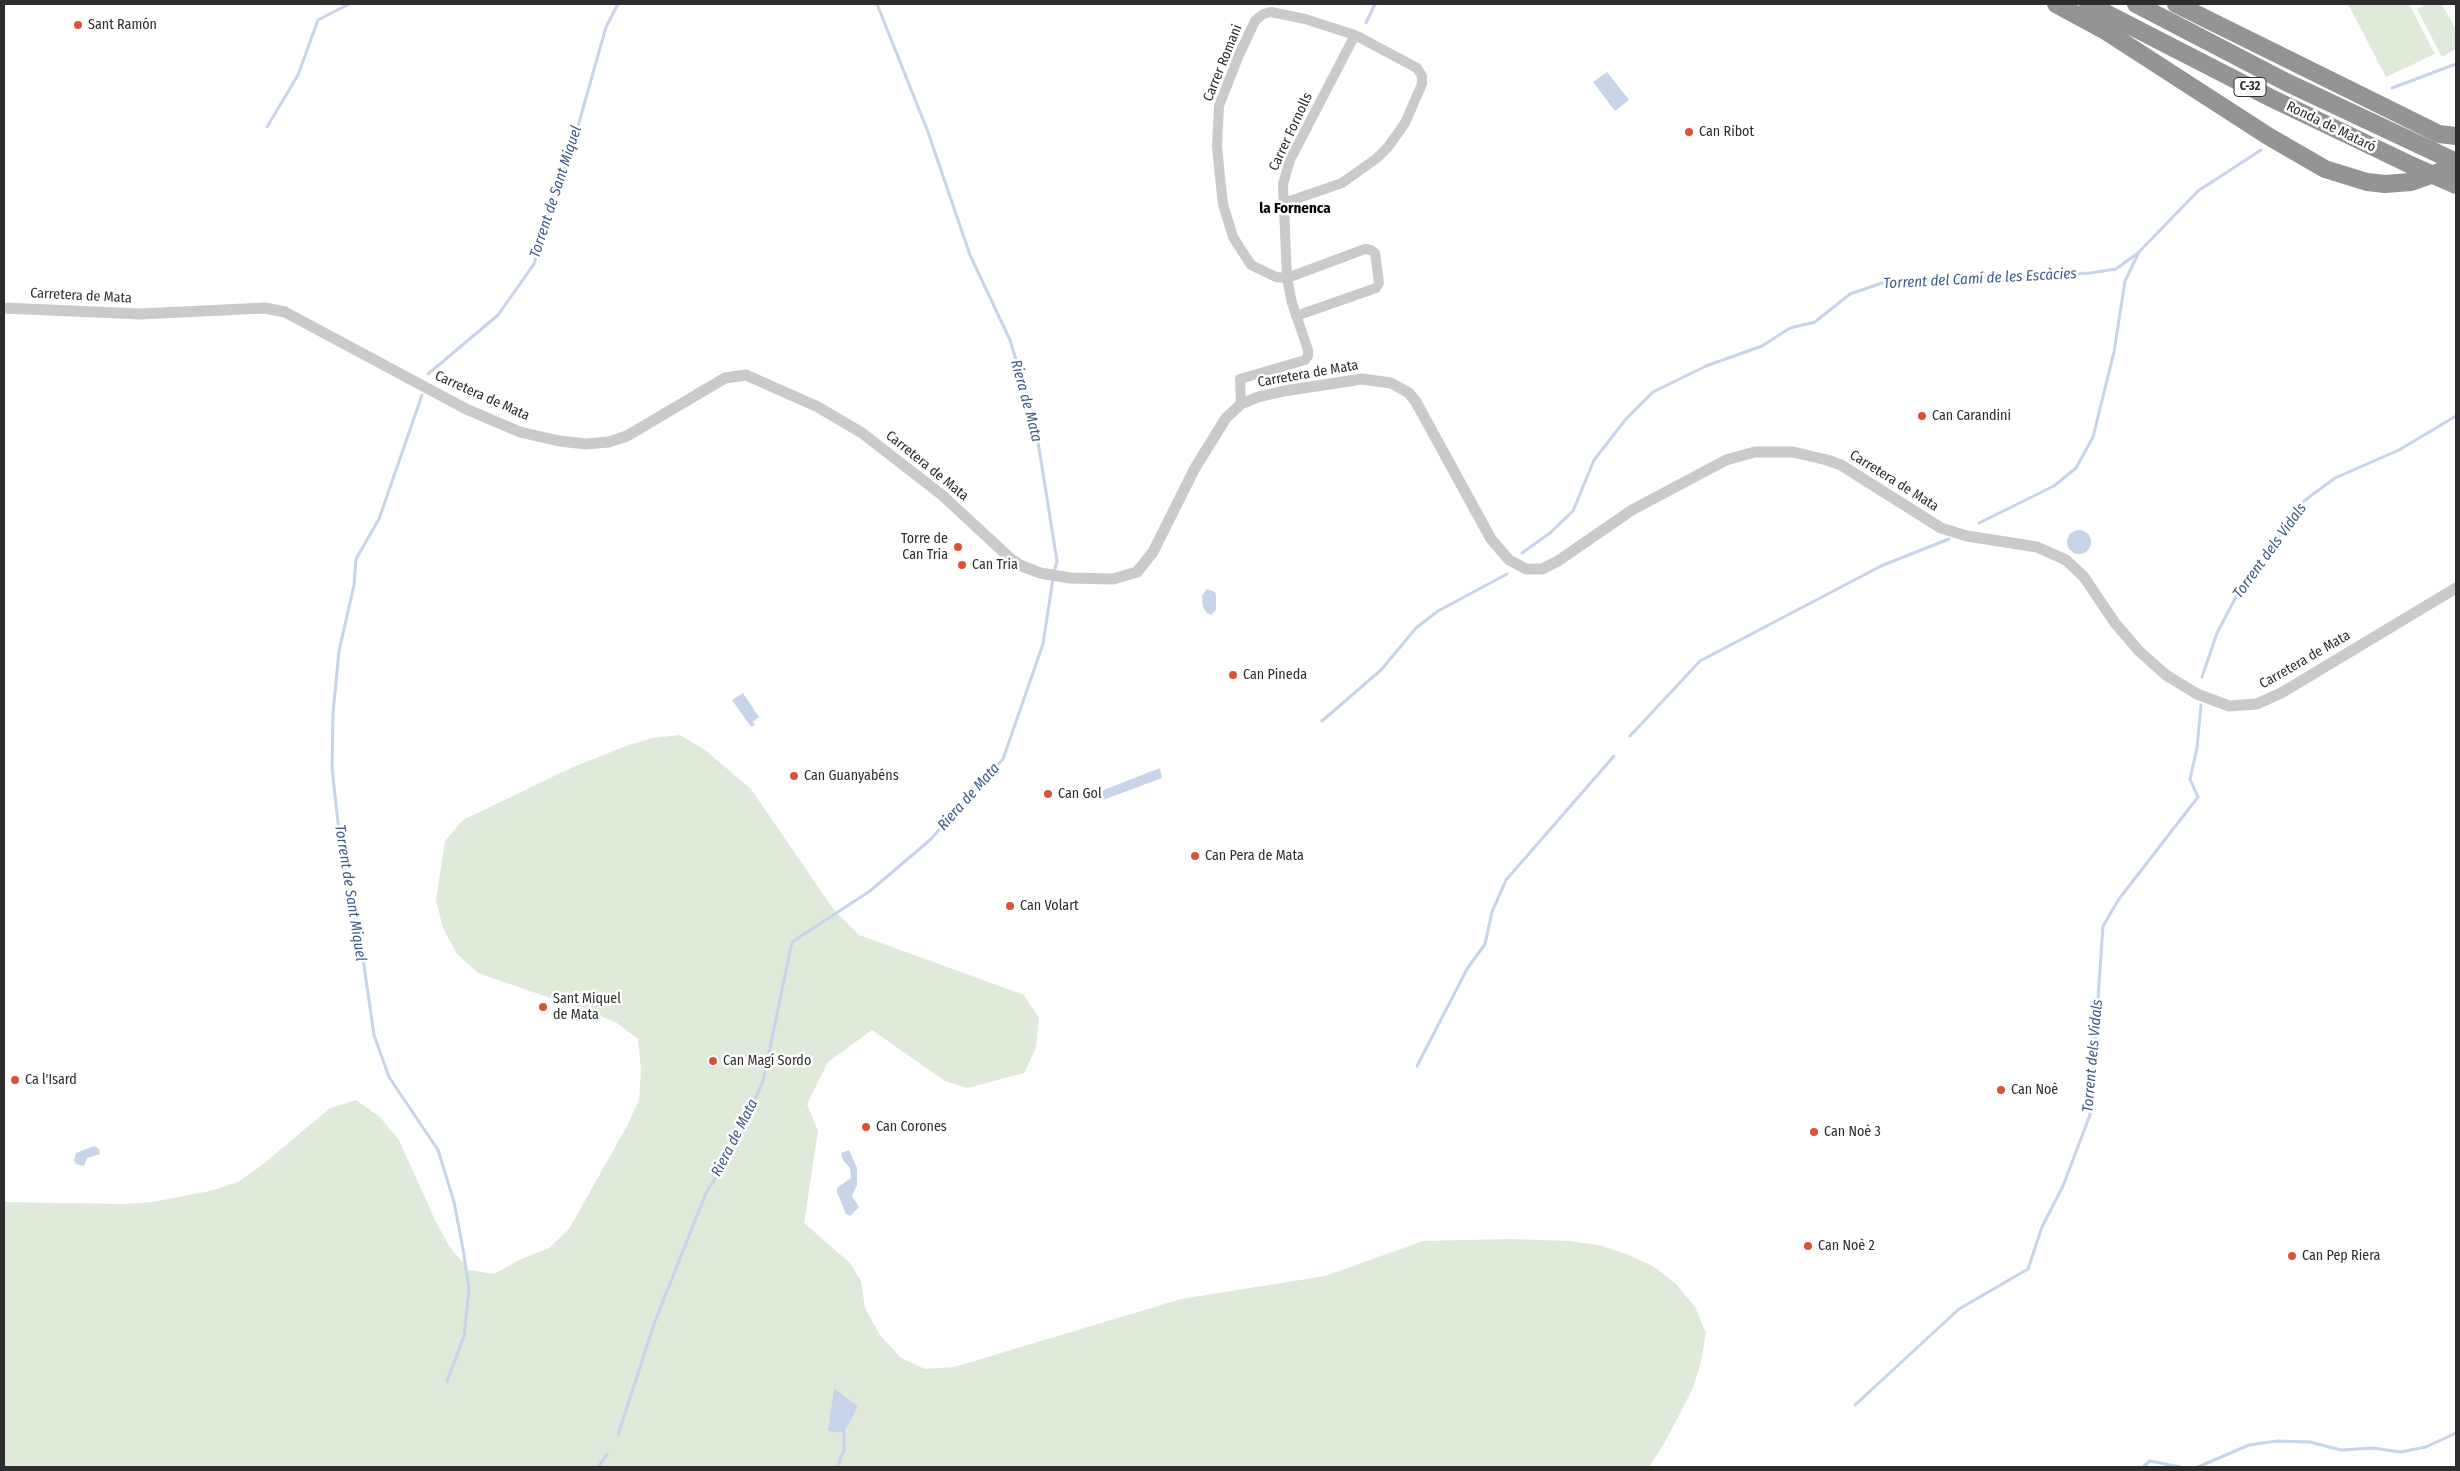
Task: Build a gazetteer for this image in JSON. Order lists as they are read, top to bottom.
{
  "streets": {
    "highway": ["C-32", "Ronda de Mataró"],
    "street": ["Carrer Romani", "Carrer Fornolls", "Carretera de Mata"]
  },
  "crossings": [
    ["Carrer Romani", "Carrer Fornolls"],
    ["Carrer Fornolls", "Carretera de Mata"]
  ],
  "districts": ["la Fornenca"],
  "water": [
    "Torrent de Sant Miquel",
    "Torrent del Camí de les Escàcies",
    "Riera de Mata",
    "Torrent dels Vidals"
  ],
  "places": [
    "Sant Ramón",
    "Can Ribot",
    "Can Carandini",
    "Torre de Can Tria",
    "Can Tria",
    "Can Pineda",
    "Can Guanyabéns",
    "Can Gol",
    "Can Pera de Mata",
    "Can Volart",
    "Sant Miquel de Mata",
    "Can Magí Sordo",
    "Ca l'Isard",
    "Can Noè",
    "Can Corones",
    "Can Noè 3",
    "Can Noè 2",
    "Can Pep Riera"
  ]
}
